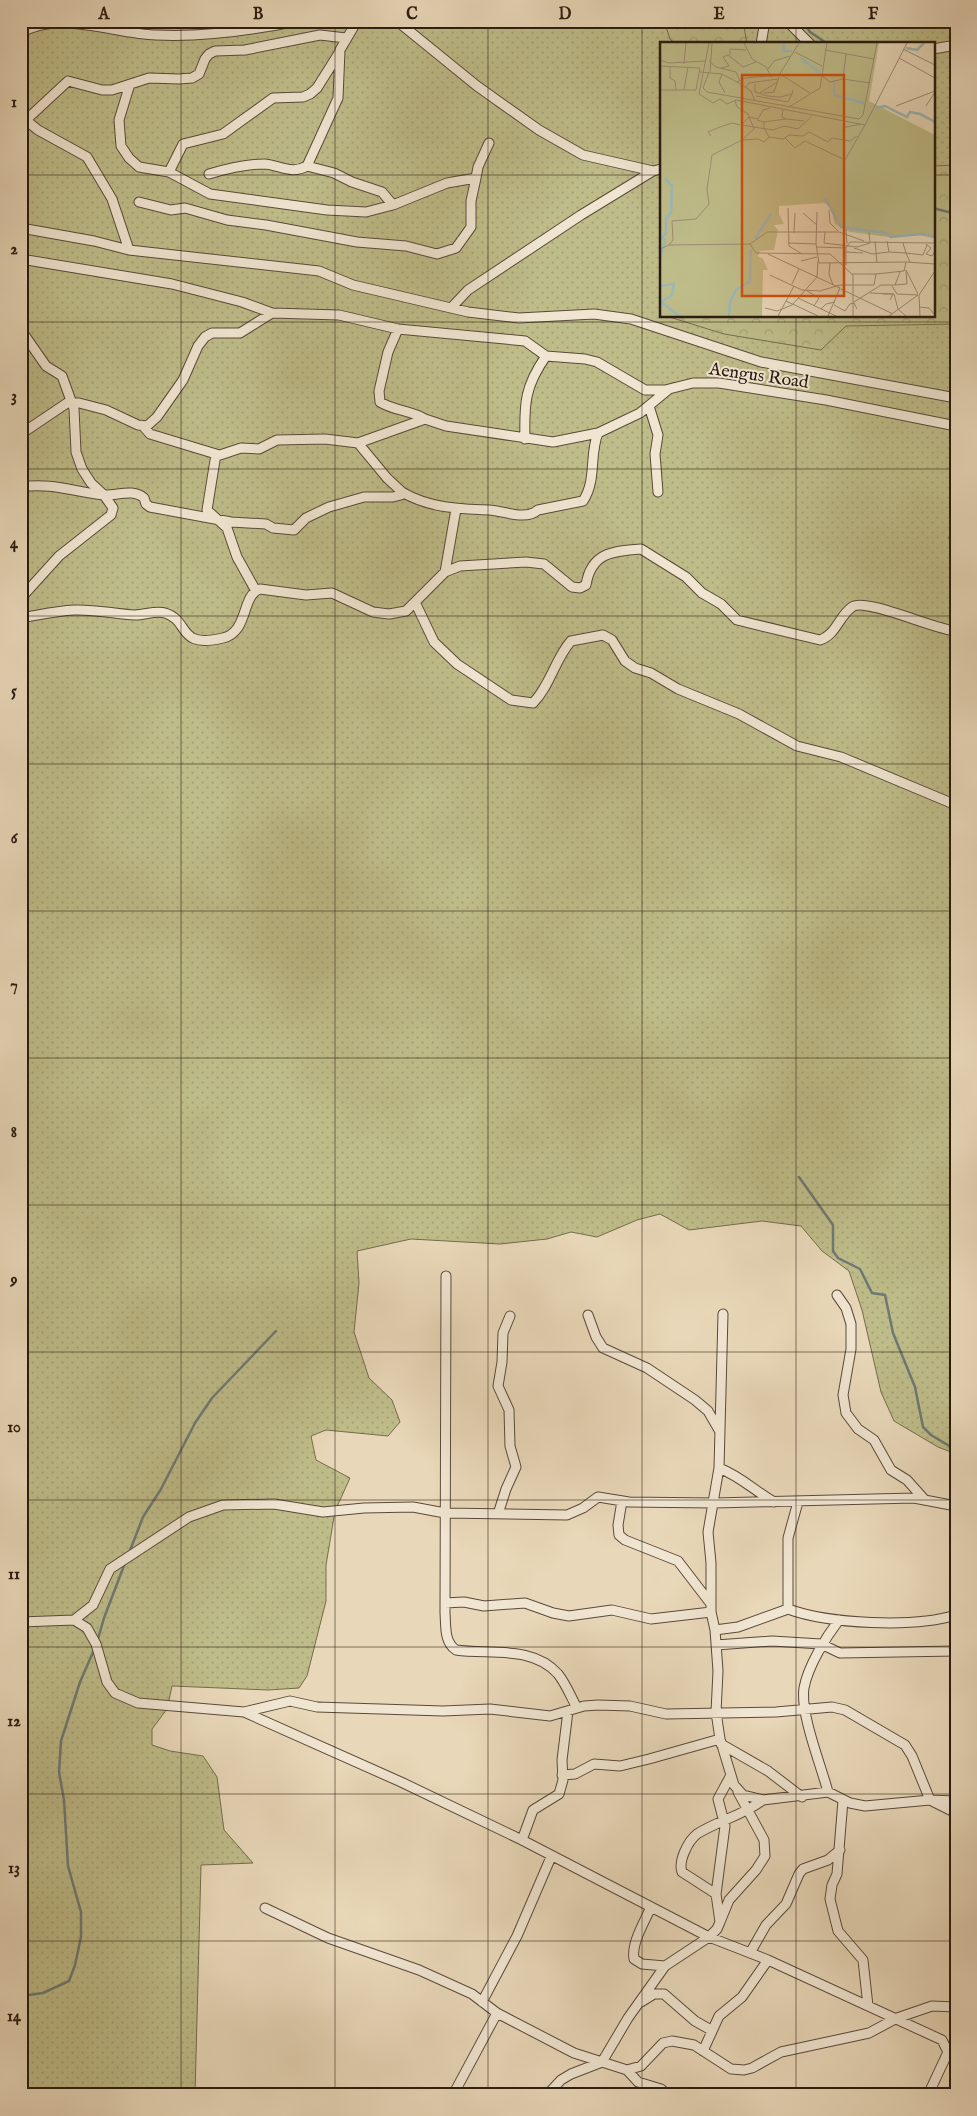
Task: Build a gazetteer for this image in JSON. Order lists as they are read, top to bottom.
{
  "streets": {
    "street": ["Aengus Road"]
  },
  "grid": {
    "columns": [
      "A",
      "B",
      "C",
      "D",
      "E",
      "F"
    ],
    "rows": [
      "1",
      "2",
      "3",
      "4",
      "5",
      "6",
      "7",
      "8",
      "9",
      "10",
      "11",
      "12",
      "13",
      "14"
    ]
  }
}
